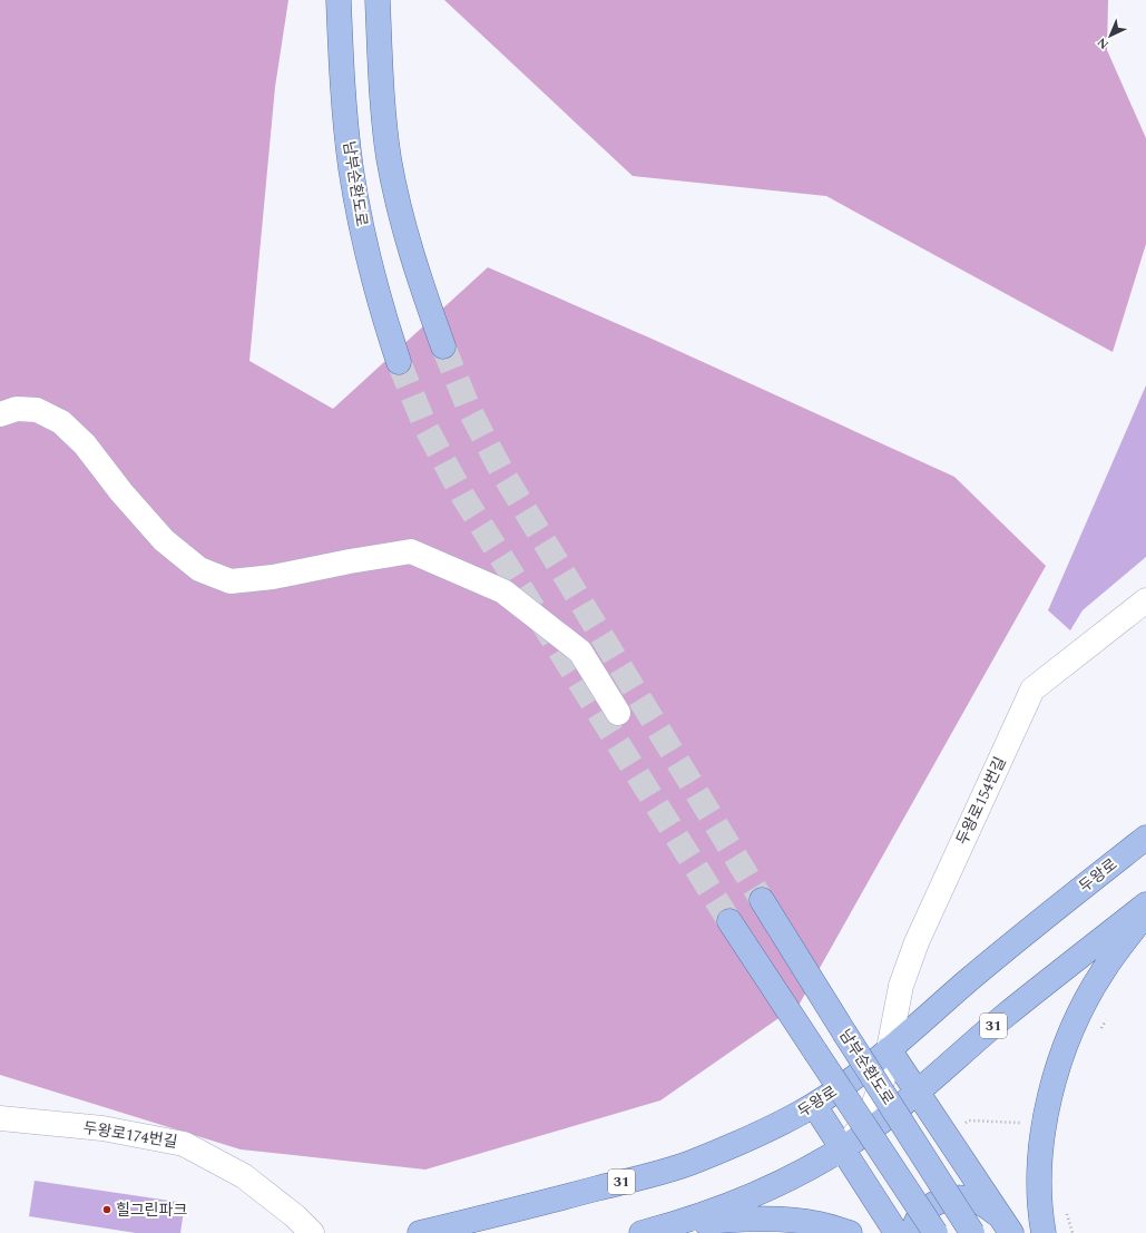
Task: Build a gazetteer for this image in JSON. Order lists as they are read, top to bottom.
{
  "streets": {
    "main road": ["남부순환도로", "두왕로", "31"],
    "street": ["두왕로154번길", "두왕로174번길"]
  },
  "crossings": [
    ["두왕로154번길", "두왕로"],
    ["두왕로154번길", "31"]
  ],
  "places": ["힐그린파크"],
  "north": "bottom left"
}
